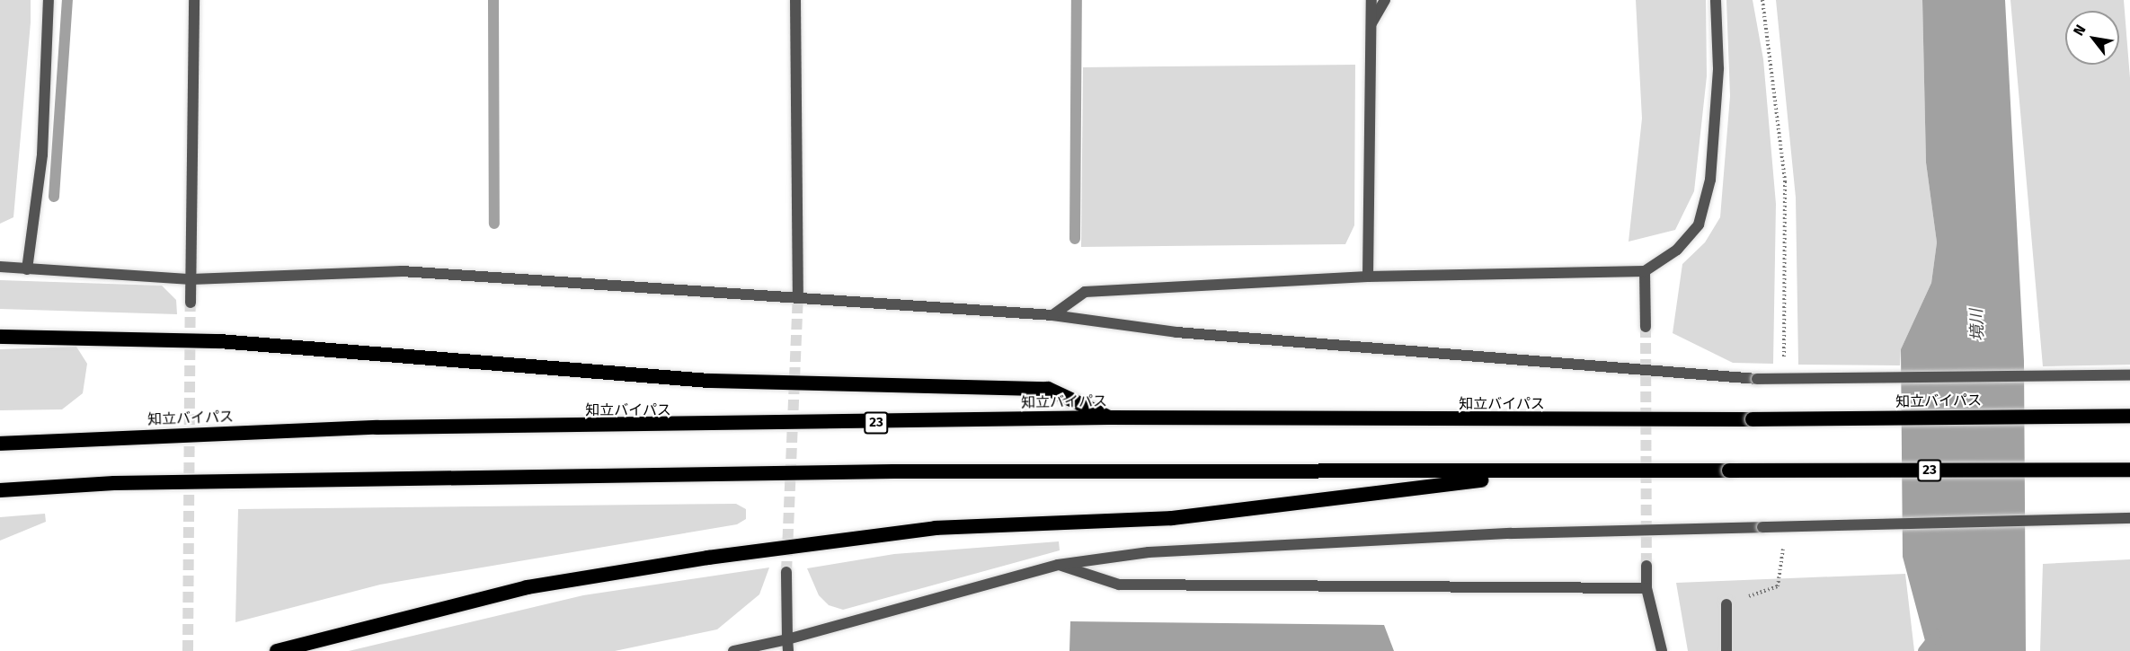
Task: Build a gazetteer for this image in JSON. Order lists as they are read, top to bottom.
{
  "streets": {
    "highway": ["知立バイパス", "23"]
  },
  "crossings": [
    ["知立バイパス", "23"]
  ],
  "water": ["境川"],
  "north": "top left"
}
